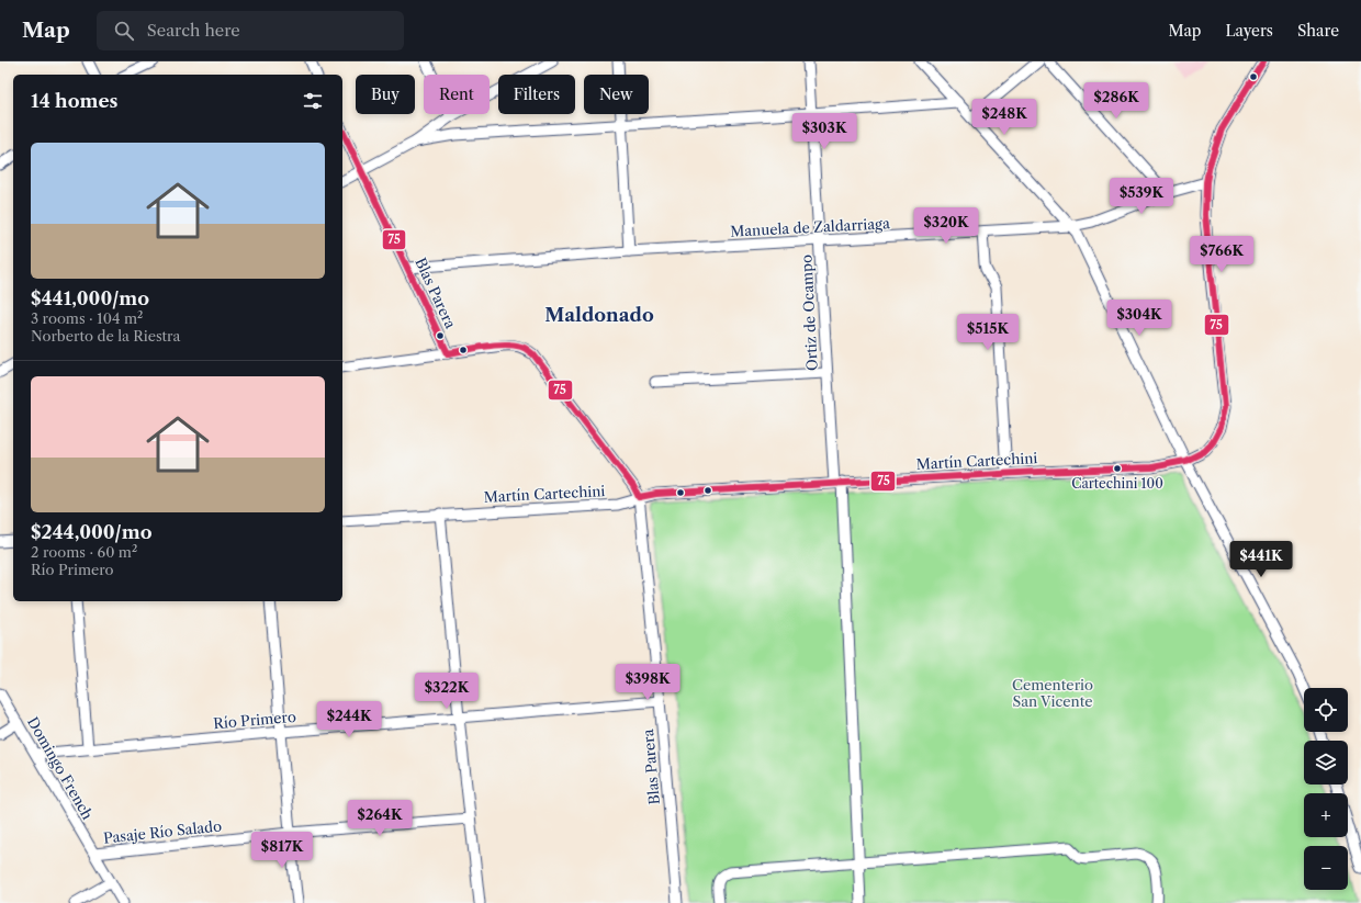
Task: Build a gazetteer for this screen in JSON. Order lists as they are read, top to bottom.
{
  "streets": {
    "street": [
      "Manuela de Zaldarriaga",
      "Blas Parera",
      "Ortiz de Ocampo",
      "Martín Cartechini",
      "Río Primero",
      "Domingo French",
      "Pasaje Río Salado"
    ]
  },
  "crossings": [
    ["Manuela de Zaldarriaga", "Blas Parera"],
    ["Manuela de Zaldarriaga", "Ortiz de Ocampo"],
    ["Manuela de Zaldarriaga", "Martín Cartechini"],
    ["Blas Parera", "Martín Cartechini"],
    ["Blas Parera", "Río Primero"],
    ["Ortiz de Ocampo", "Martín Cartechini"],
    ["Río Primero", "Domingo French"],
    ["Domingo French", "Pasaje Río Salado"]
  ],
  "districts": ["Maldonado"],
  "parks": ["Cementerio San Vicente"],
  "places": ["Cartechini 100"],
  "lines": ["transit line 75"],
  "page": {
    "header": "Map",
    "search": "Search here",
    "nav": ["Map", "Layers", "Share"],
    "chip": [
      "Buy",
      "Rent",
      "Filters",
      "New"
    ],
    "heading": "14 homes",
    "price": [
      "$286K",
      "$248K",
      "$303K",
      "$539K",
      "$320K",
      "$766K",
      "$304K",
      "$515K",
      "$441K",
      "$398K",
      "$322K",
      "$244K",
      "$264K",
      "$817K"
    ],
    "list": [
      {
        "name": "$441,000/mo",
        "note": "3 rooms · 104 m² · Norberto de la Riestra"
      },
      {
        "name": "$244,000/mo",
        "note": "2 rooms · 60 m² · Río Primero"
      }
    ],
    "map_buttons": ["+", "−"]
  }
}
